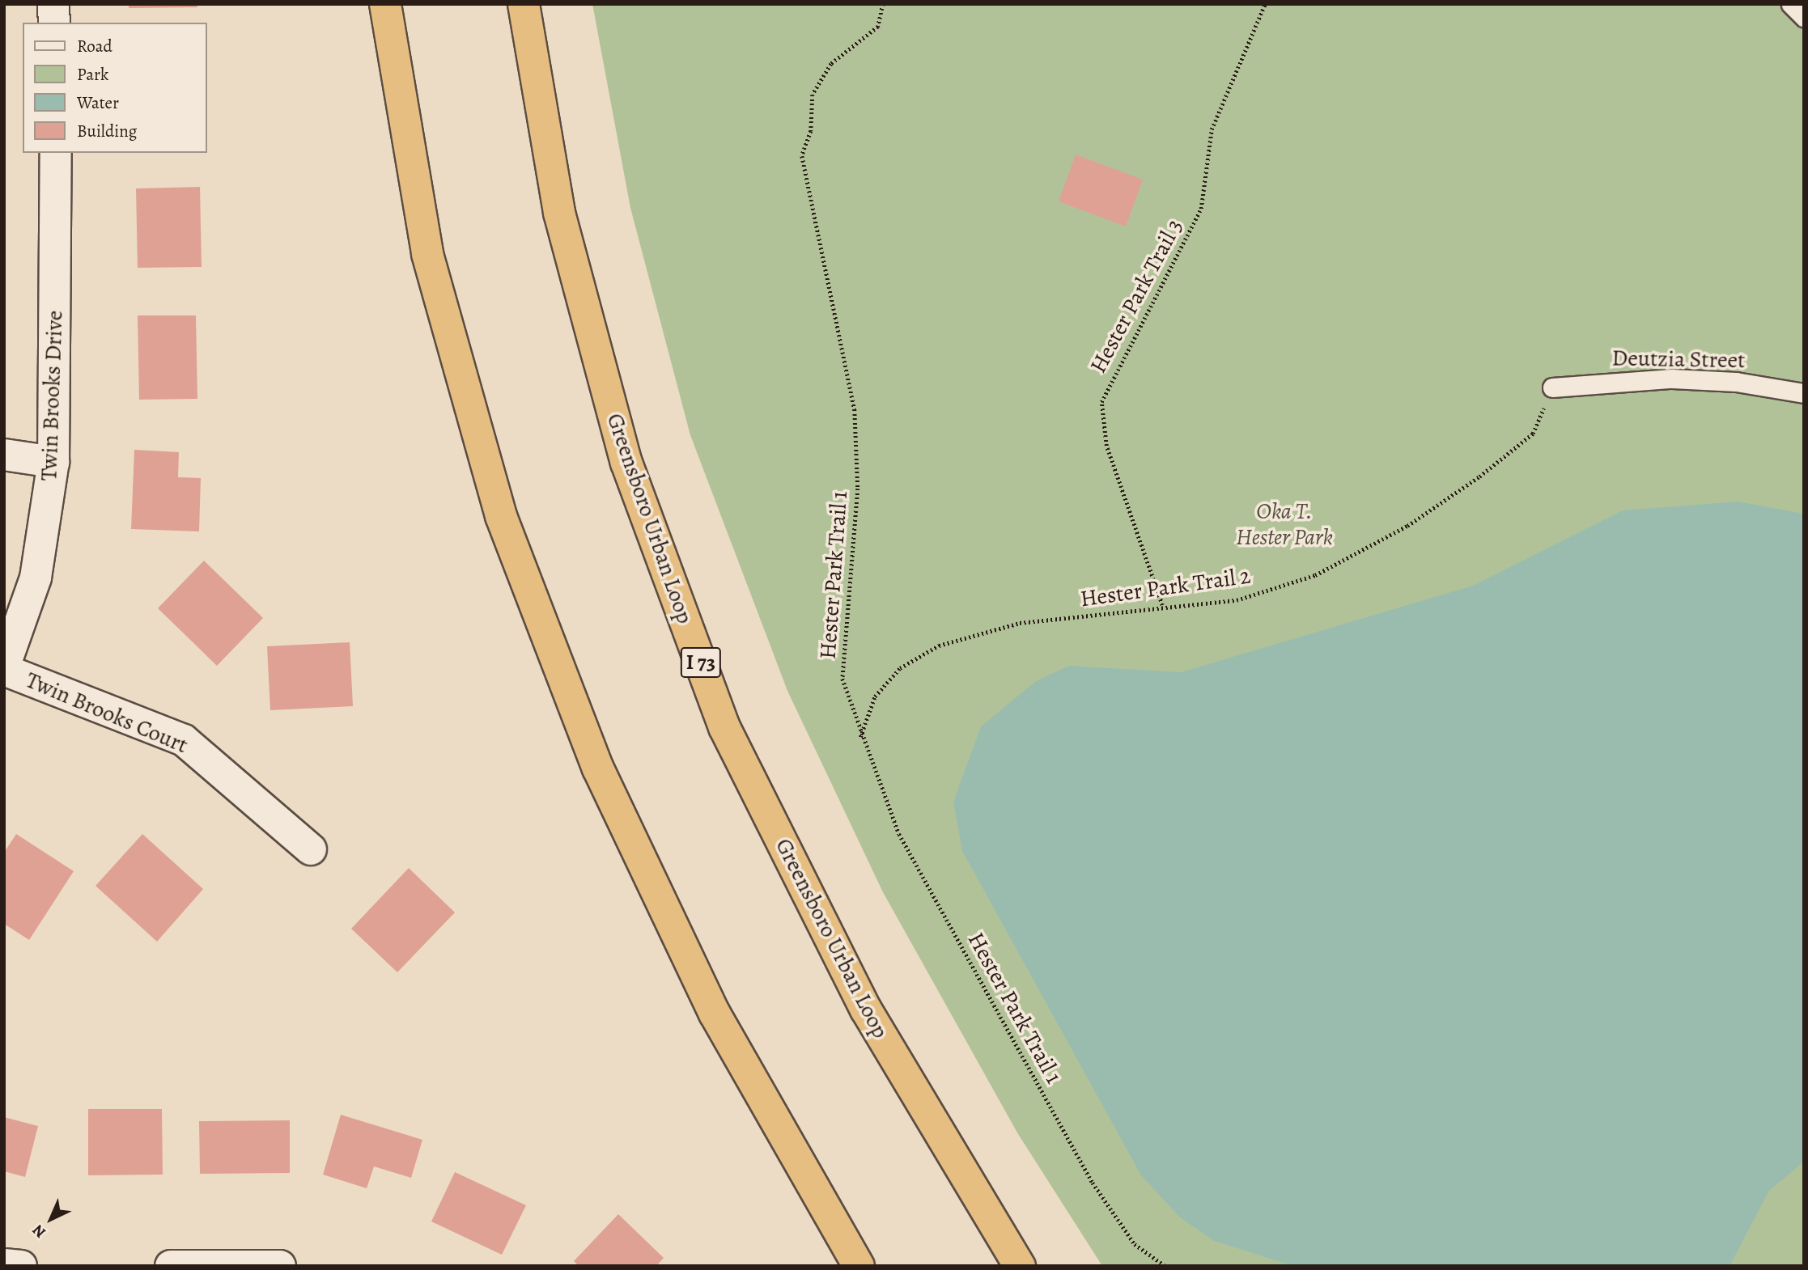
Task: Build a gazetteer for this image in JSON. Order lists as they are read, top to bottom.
{
  "streets": {
    "highway": ["Greensboro Urban Loop", "I 73"],
    "street": ["Twin Brooks Drive", "Twin Brooks Court"],
    "lane": ["Deutzia Street"],
    "path": ["Hester Park Trail 3", "Hester Park Trail 1", "Hester Park Trail 2"]
  },
  "crossings": [
    ["Hester Park Trail 3", "Hester Park Trail 2"],
    ["Deutzia Street", "Hester Park Trail 2"],
    ["Twin Brooks Drive", "Twin Brooks Court"],
    ["Hester Park Trail 1", "Hester Park Trail 2"]
  ],
  "parks": ["Oka T. Hester Park"],
  "legend": [
    "Road",
    "Park",
    "Water",
    "Building"
  ],
  "north": "bottom left"
}
